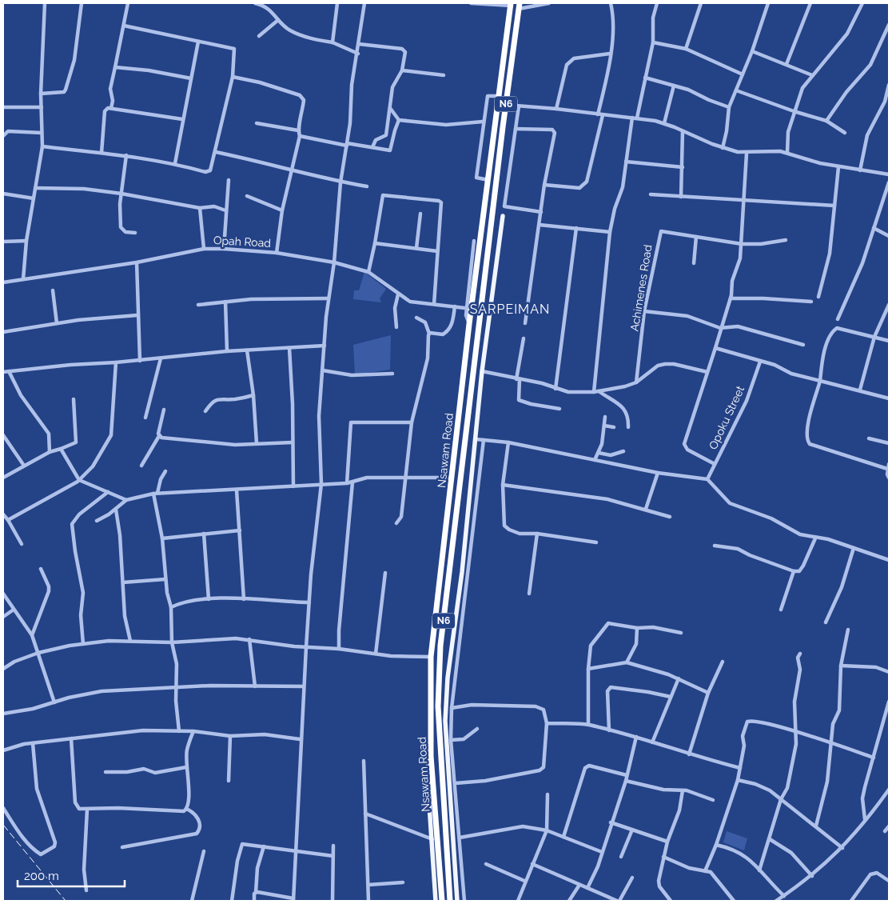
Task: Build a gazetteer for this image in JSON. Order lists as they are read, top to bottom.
{
  "streets": {
    "highway": ["N6", "Nsawam Road"],
    "street": ["Opah Road", "Achimenes Road", "Opoku Street"]
  },
  "crossings": [
    ["Opah Road", "Nsawam Road"]
  ],
  "districts": ["SARPEIMAN"],
  "scale_bar": "200 m"
}
